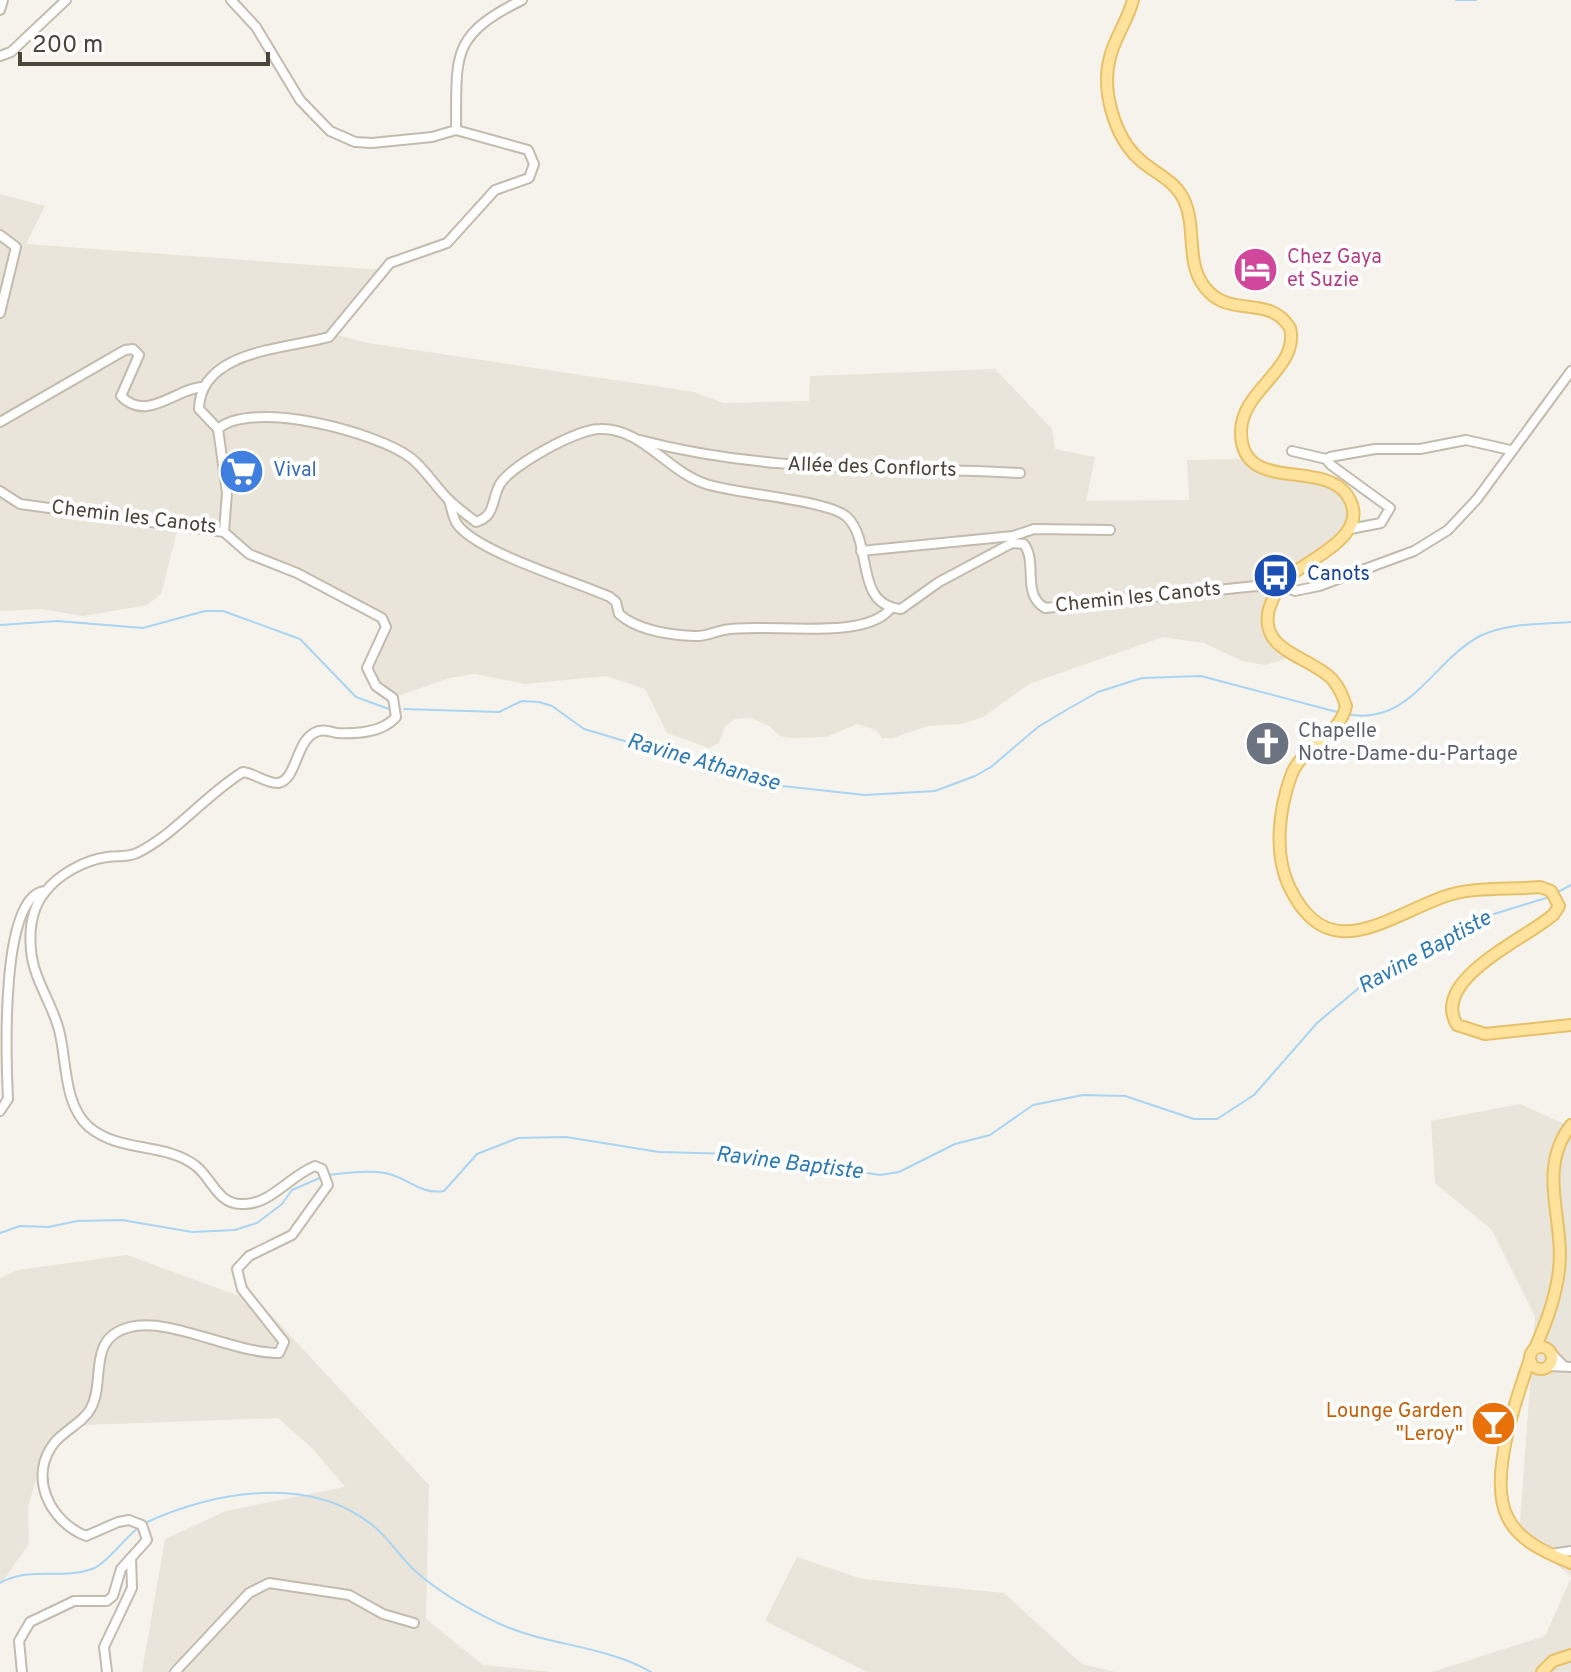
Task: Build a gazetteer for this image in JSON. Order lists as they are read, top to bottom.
{
  "streets": {
    "street": ["Allée des Conflorts", "Chemin les Canots"]
  },
  "water": ["Ravine Athanase", "Ravine Baptiste"],
  "places": {
    "hotel": ["Chez Gaya et Suzie"],
    "supermarket": ["Vival"],
    "bus stop": ["Canots"],
    "church": ["Chapelle Notre-Dame-du-Partage"],
    "bar": ["Lounge Garden \"Leroy\""]
  },
  "scale_bar": "200 m"
}
